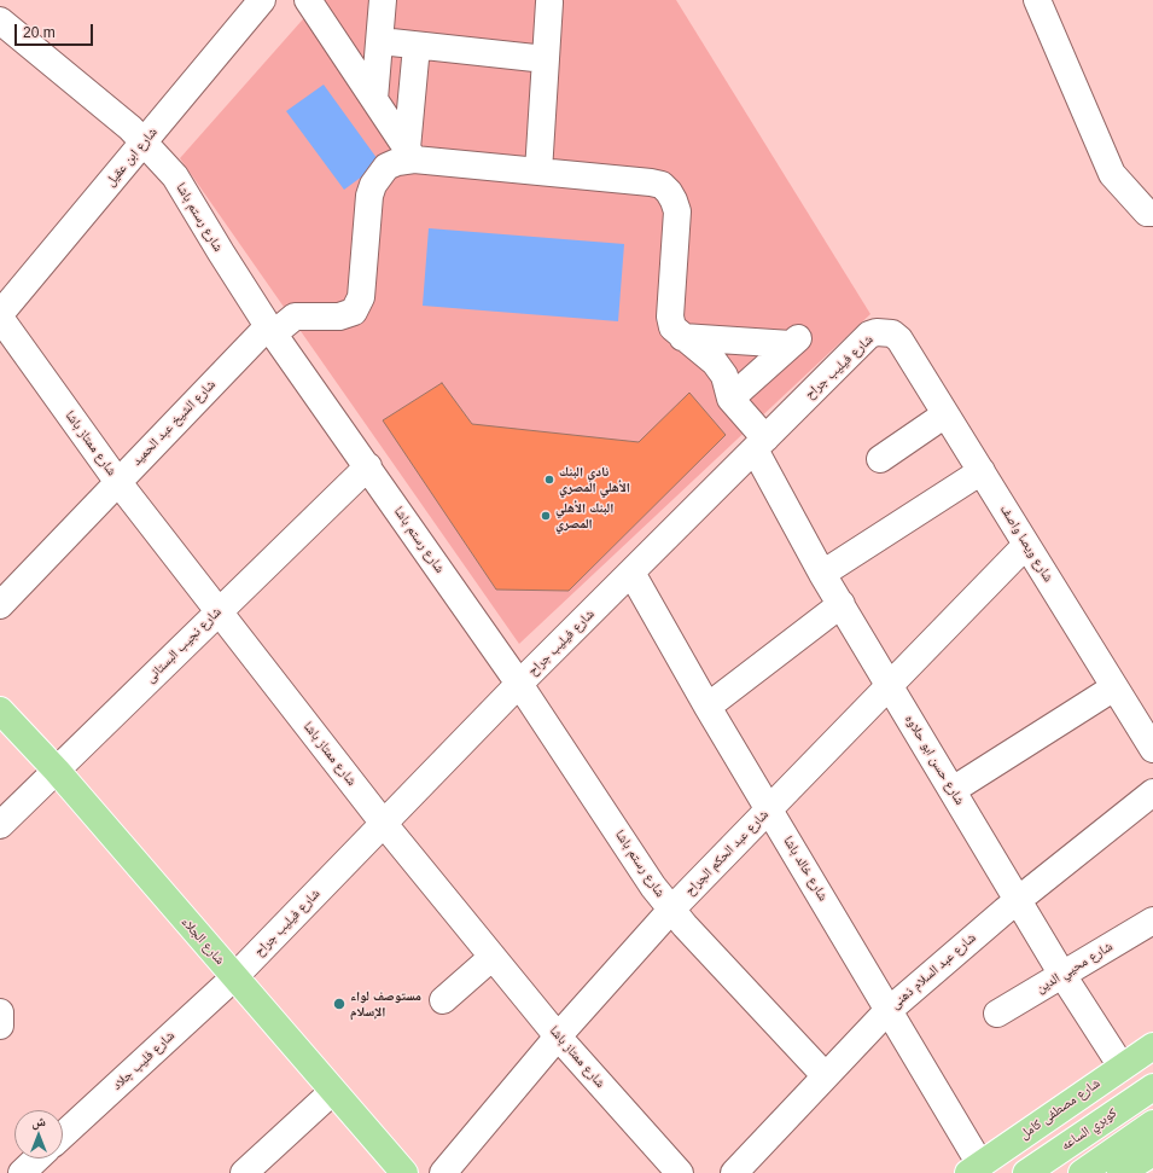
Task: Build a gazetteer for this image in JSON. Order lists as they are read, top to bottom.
{
  "streets": {
    "main road": ["شارع الجلاء", "شارع مصطفى كامل", "كوبري الساعه"],
    "street": [
      "شارع ابن عقيل",
      "شارع رستم باشا",
      "شارع فيليب جراح",
      "شارع الشيخ عبد الحميد",
      "شارع ممتاز باشا",
      "شارع ويصا واصف",
      "شارع نجيب البستانى",
      "شارع حسن ابو حلاوه",
      "شارع عبد الحكم الجراح",
      "شارع خالد باشا",
      "شارع محيي الدين",
      "شارع عبد السلام ذهنى",
      "شارع فليب جلاد"
    ]
  },
  "crossings": [
    ["شارع ابن عقيل", "شارع رستم باشا"],
    ["شارع رستم باشا", "شارع فيليب جراح"],
    ["شارع رستم باشا", "شارع الشيخ عبد الحميد"],
    ["شارع رستم باشا", "شارع نجيب البستانى"],
    ["شارع رستم باشا", "شارع عبد الحكم الجراح"],
    ["شارع رستم باشا", "شارع عبد السلام ذهنى"],
    ["شارع فيليب جراح", "شارع ممتاز باشا"],
    ["شارع فيليب جراح", "شارع ويصا واصف"],
    ["شارع فيليب جراح", "شارع حسن ابو حلاوه"],
    ["شارع فيليب جراح", "شارع خالد باشا"],
    ["شارع فيليب جراح", "شارع الجلاء"],
    ["شارع فيليب جراح", "شارع فليب جلاد"],
    ["شارع الشيخ عبد الحميد", "شارع ممتاز باشا"],
    ["شارع ممتاز باشا", "شارع نجيب البستانى"],
    ["شارع ممتاز باشا", "شارع عبد الحكم الجراح"],
    ["شارع ويصا واصف", "شارع عبد الحكم الجراح"],
    ["شارع نجيب البستانى", "شارع الجلاء"],
    ["شارع حسن ابو حلاوه", "شارع عبد الحكم الجراح"],
    ["شارع حسن ابو حلاوه", "شارع محيي الدين"],
    ["شارع حسن ابو حلاوه", "شارع عبد السلام ذهنى"],
    ["شارع حسن ابو حلاوه", "شارع مصطفى كامل"],
    ["شارع عبد الحكم الجراح", "شارع خالد باشا"],
    ["شارع خالد باشا", "شارع عبد السلام ذهنى"],
    ["شارع خالد باشا", "شارع مصطفى كامل"],
    ["شارع الجلاء", "شارع فليب جلاد"]
  ],
  "places": ["نادي البنك الأهلي المصري", "البنك الأهلي المصري", "مستوصف لواء الإسلام"],
  "scale_bar": "20 m",
  "north": "top"
}
